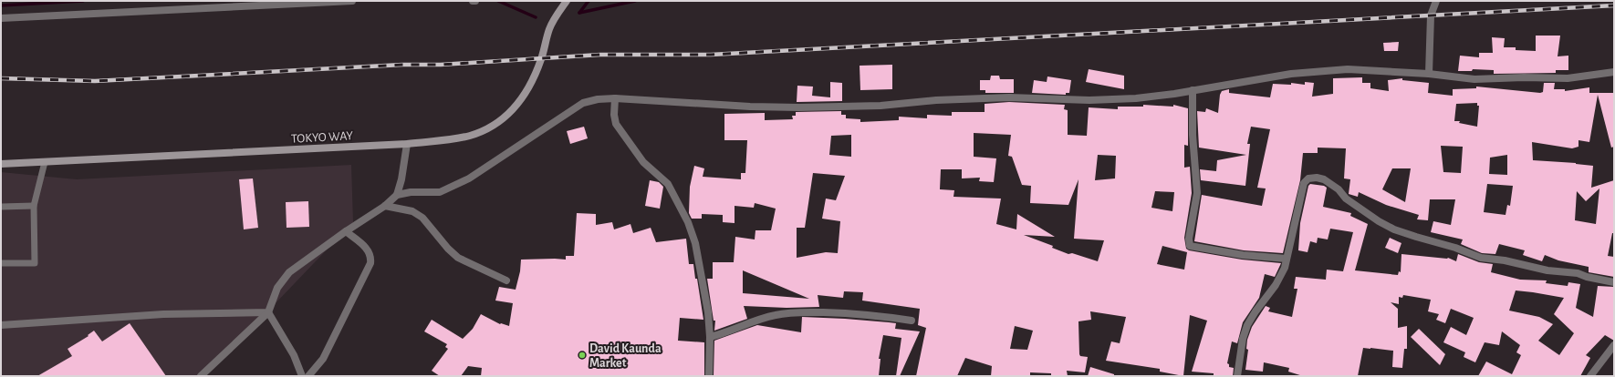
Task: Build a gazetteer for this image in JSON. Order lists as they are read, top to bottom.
{
  "streets": {
    "main road": ["TOKYO WAY"]
  },
  "places": ["David Kaunda Market"]
}
